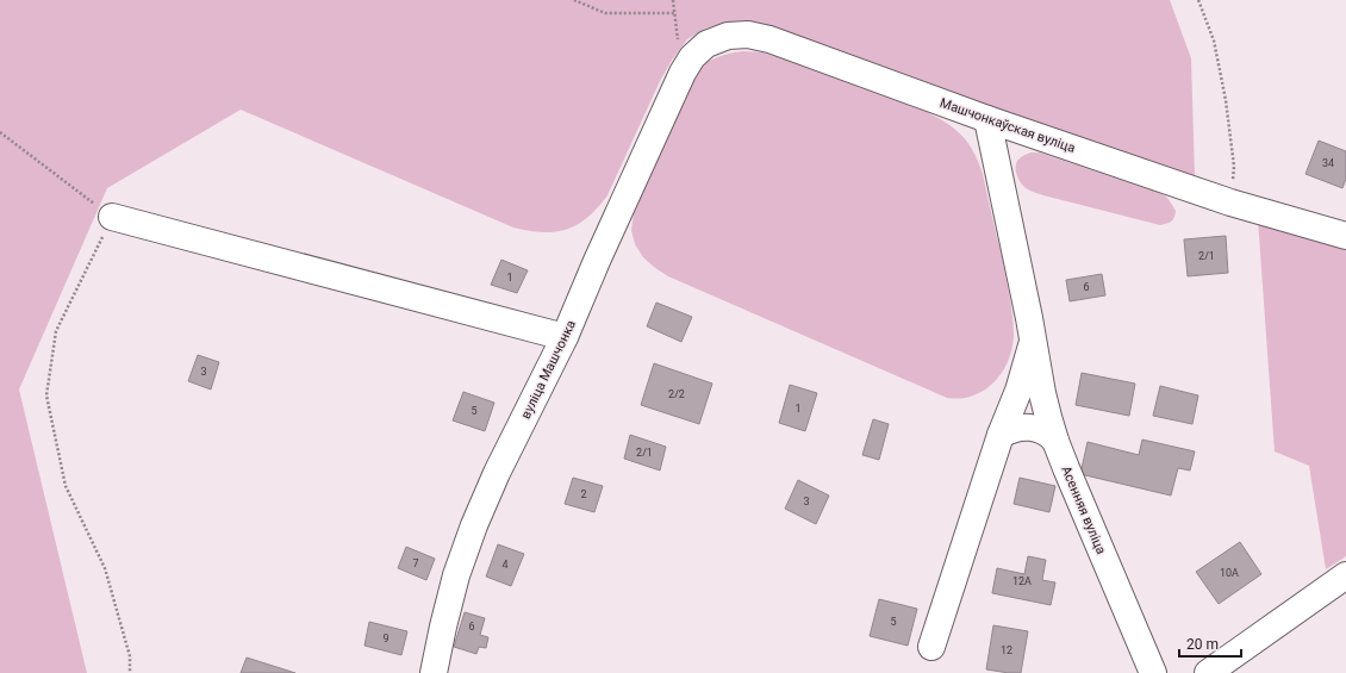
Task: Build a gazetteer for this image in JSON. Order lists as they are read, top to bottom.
{
  "streets": {
    "street": ["Машчонкаўская вуліца", "вуліца Машчонка", "Асенняя вуліца"]
  },
  "crossings": [
    ["Машчонкаўская вуліца", "вуліца Машчонка"],
    ["Машчонкаўская вуліца", "Асенняя вуліца"]
  ],
  "house_numbers": [
    "34",
    "2/1",
    "1",
    "6",
    "3",
    "2/2",
    "1",
    "5",
    "2/1",
    "2",
    "3",
    "7",
    "4",
    "10А",
    "12А",
    "5",
    "6",
    "9",
    "12"
  ],
  "scale_bar": "20 m"
}
